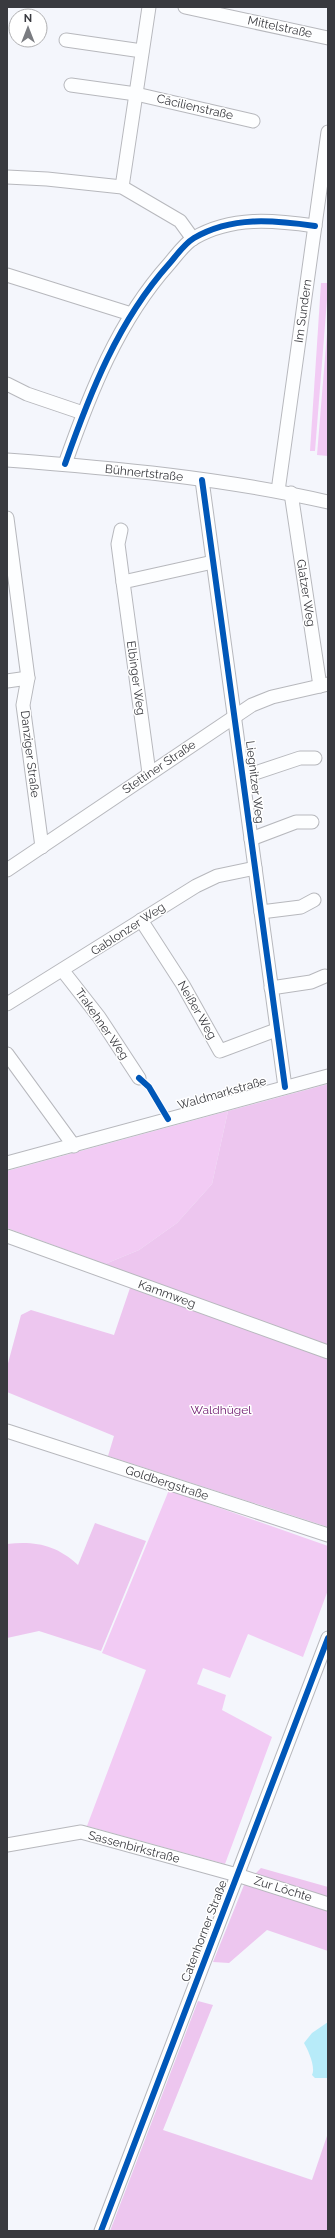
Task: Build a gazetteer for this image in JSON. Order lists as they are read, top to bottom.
{
  "streets": {
    "street": [
      "Mittelstraße",
      "Cäcilienstraße",
      "Im Sundern",
      "Bühnertstraße",
      "Glatzer Weg",
      "Elbinger Weg",
      "Danziger Straße",
      "Stettiner Straße",
      "Liegnitzer Weg",
      "Gablonzer Weg",
      "Neißer Weg",
      "Trakehner Weg",
      "Waldmarkstraße",
      "Kammweg",
      "Goldbergstraße",
      "Sassenbirkstraße",
      "Zur Löchte",
      "Catenhorner Straße"
    ]
  },
  "crossings": [
    ["Im Sundern", "Bühnertstraße"],
    ["Bühnertstraße", "Glatzer Weg"],
    ["Bühnertstraße", "Liegnitzer Weg"],
    ["Glatzer Weg", "Stettiner Straße"],
    ["Elbinger Weg", "Stettiner Straße"],
    ["Danziger Straße", "Stettiner Straße"],
    ["Stettiner Straße", "Liegnitzer Weg"],
    ["Liegnitzer Weg", "Gablonzer Weg"],
    ["Liegnitzer Weg", "Neißer Weg"],
    ["Liegnitzer Weg", "Waldmarkstraße"],
    ["Gablonzer Weg", "Neißer Weg"],
    ["Gablonzer Weg", "Trakehner Weg"],
    ["Sassenbirkstraße", "Zur Löchte"],
    ["Sassenbirkstraße", "Catenhorner Straße"],
    ["Zur Löchte", "Catenhorner Straße"]
  ],
  "parks": ["Waldhügel"],
  "north": "top"
}
